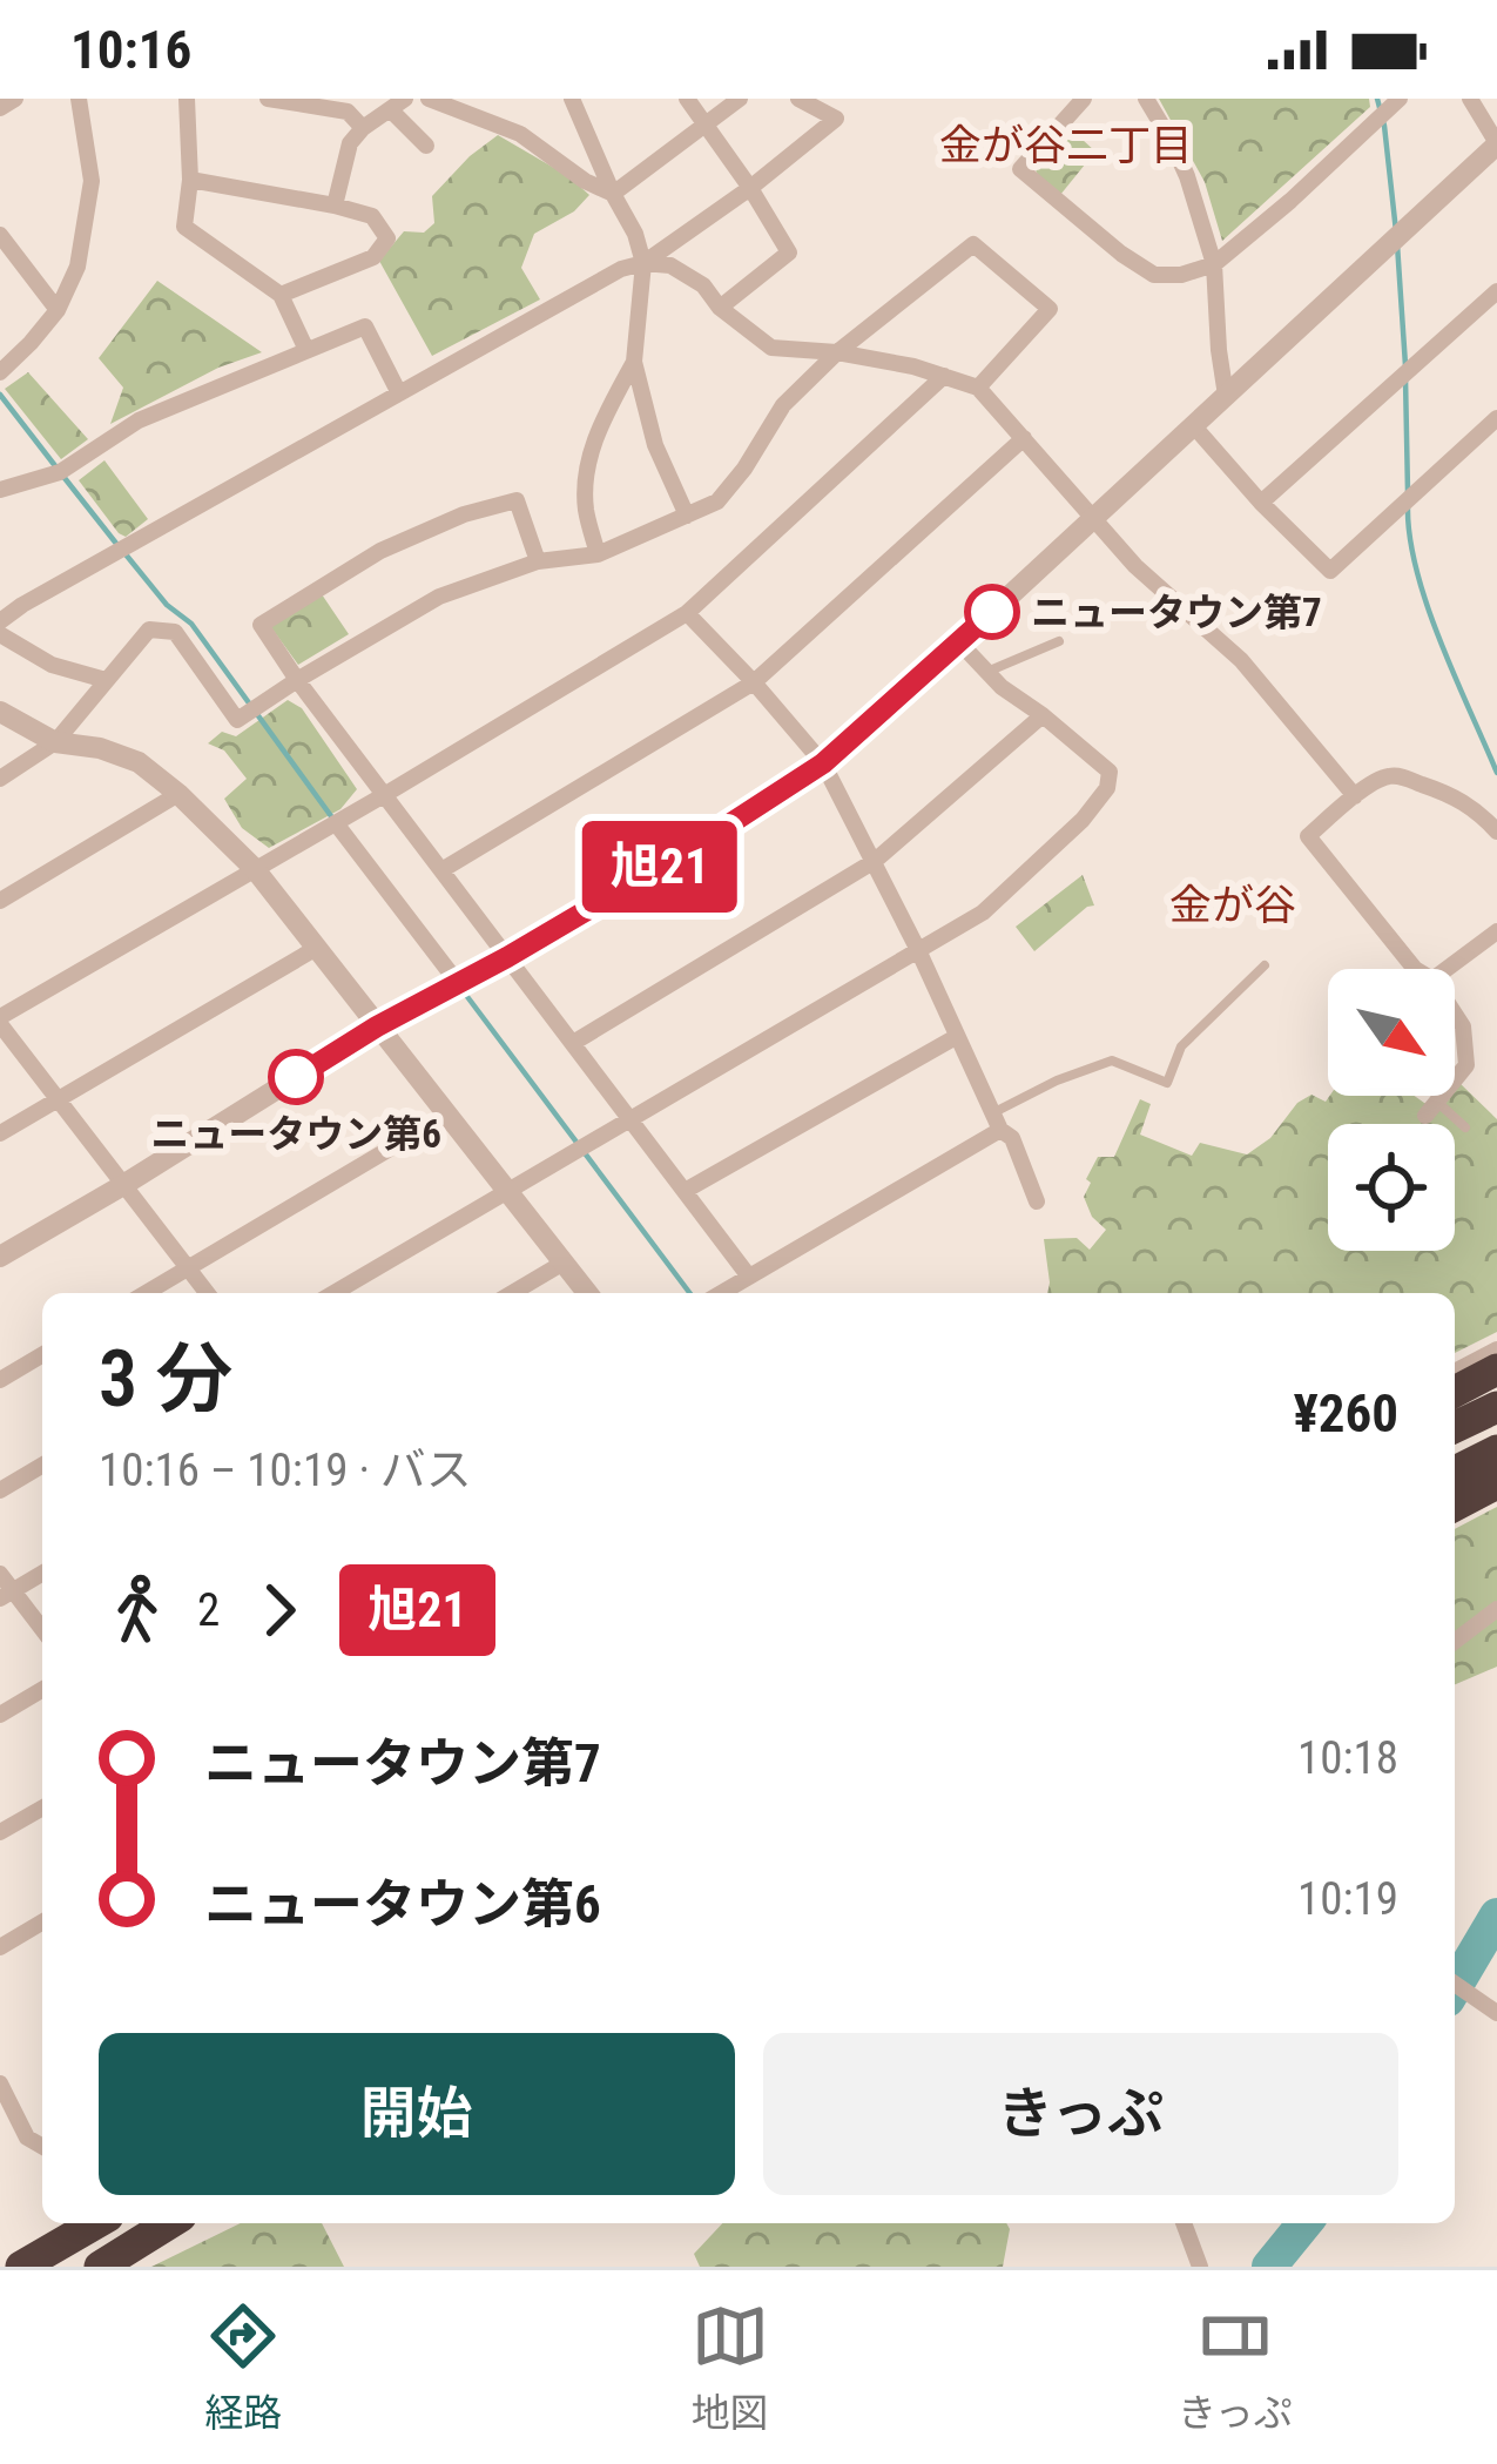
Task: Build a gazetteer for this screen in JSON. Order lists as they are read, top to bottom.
{
  "districts": ["金が谷二丁目", "金が谷"],
  "places": ["ニュータウン第7", "ニュータウン第6"],
  "lines": ["bus line 旭21"],
  "north": "bottom right",
  "page": {
    "status": "10:16",
    "on_map": "旭21",
    "heading": ["3 分", "10:16 – 10:19 · バス", "¥260"],
    "legs": ["2", "旭21"],
    "list": [
      {
        "name": "ニュータウン第7",
        "value": "10:18"
      },
      {
        "name": "ニュータウン第6",
        "value": "10:19"
      }
    ],
    "buttons": ["開始", "きっぷ"],
    "tabs": ["経路", "地図", "きっぷ"]
  }
}
